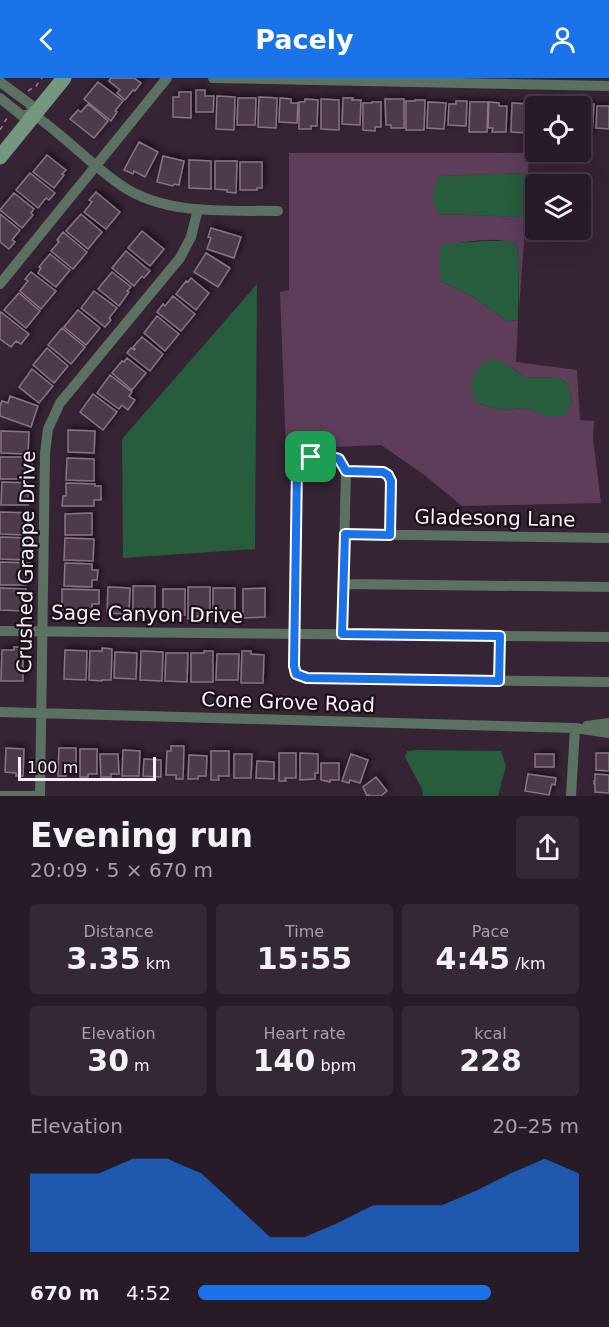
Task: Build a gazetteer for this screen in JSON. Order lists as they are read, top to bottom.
{
  "streets": {
    "street": [
      "Gladesong Lane",
      "Crushed Grappe Drive",
      "Sage Canyon Drive",
      "Cone Grove Road"
    ]
  },
  "crossings": [
    ["Crushed Grappe Drive", "Sage Canyon Drive"],
    ["Crushed Grappe Drive", "Cone Grove Road"]
  ],
  "scale_bar": "100 m",
  "page": {
    "header": "Pacely",
    "scale": "100 m",
    "heading": ["Evening run", "20:09 · 5 × 670 m"],
    "stats": [
      ["Distance", "3.35 km"],
      ["Time", "15:55"],
      ["Pace", "4:45 /km"],
      ["Elevation", "30 m"],
      ["Heart rate", "140 bpm"],
      ["kcal", "228"]
    ],
    "chart": ["Elevation", "20–25 m"],
    "list": [
      {
        "name": "670 m",
        "note": "4:52"
      }
    ]
  }
}
